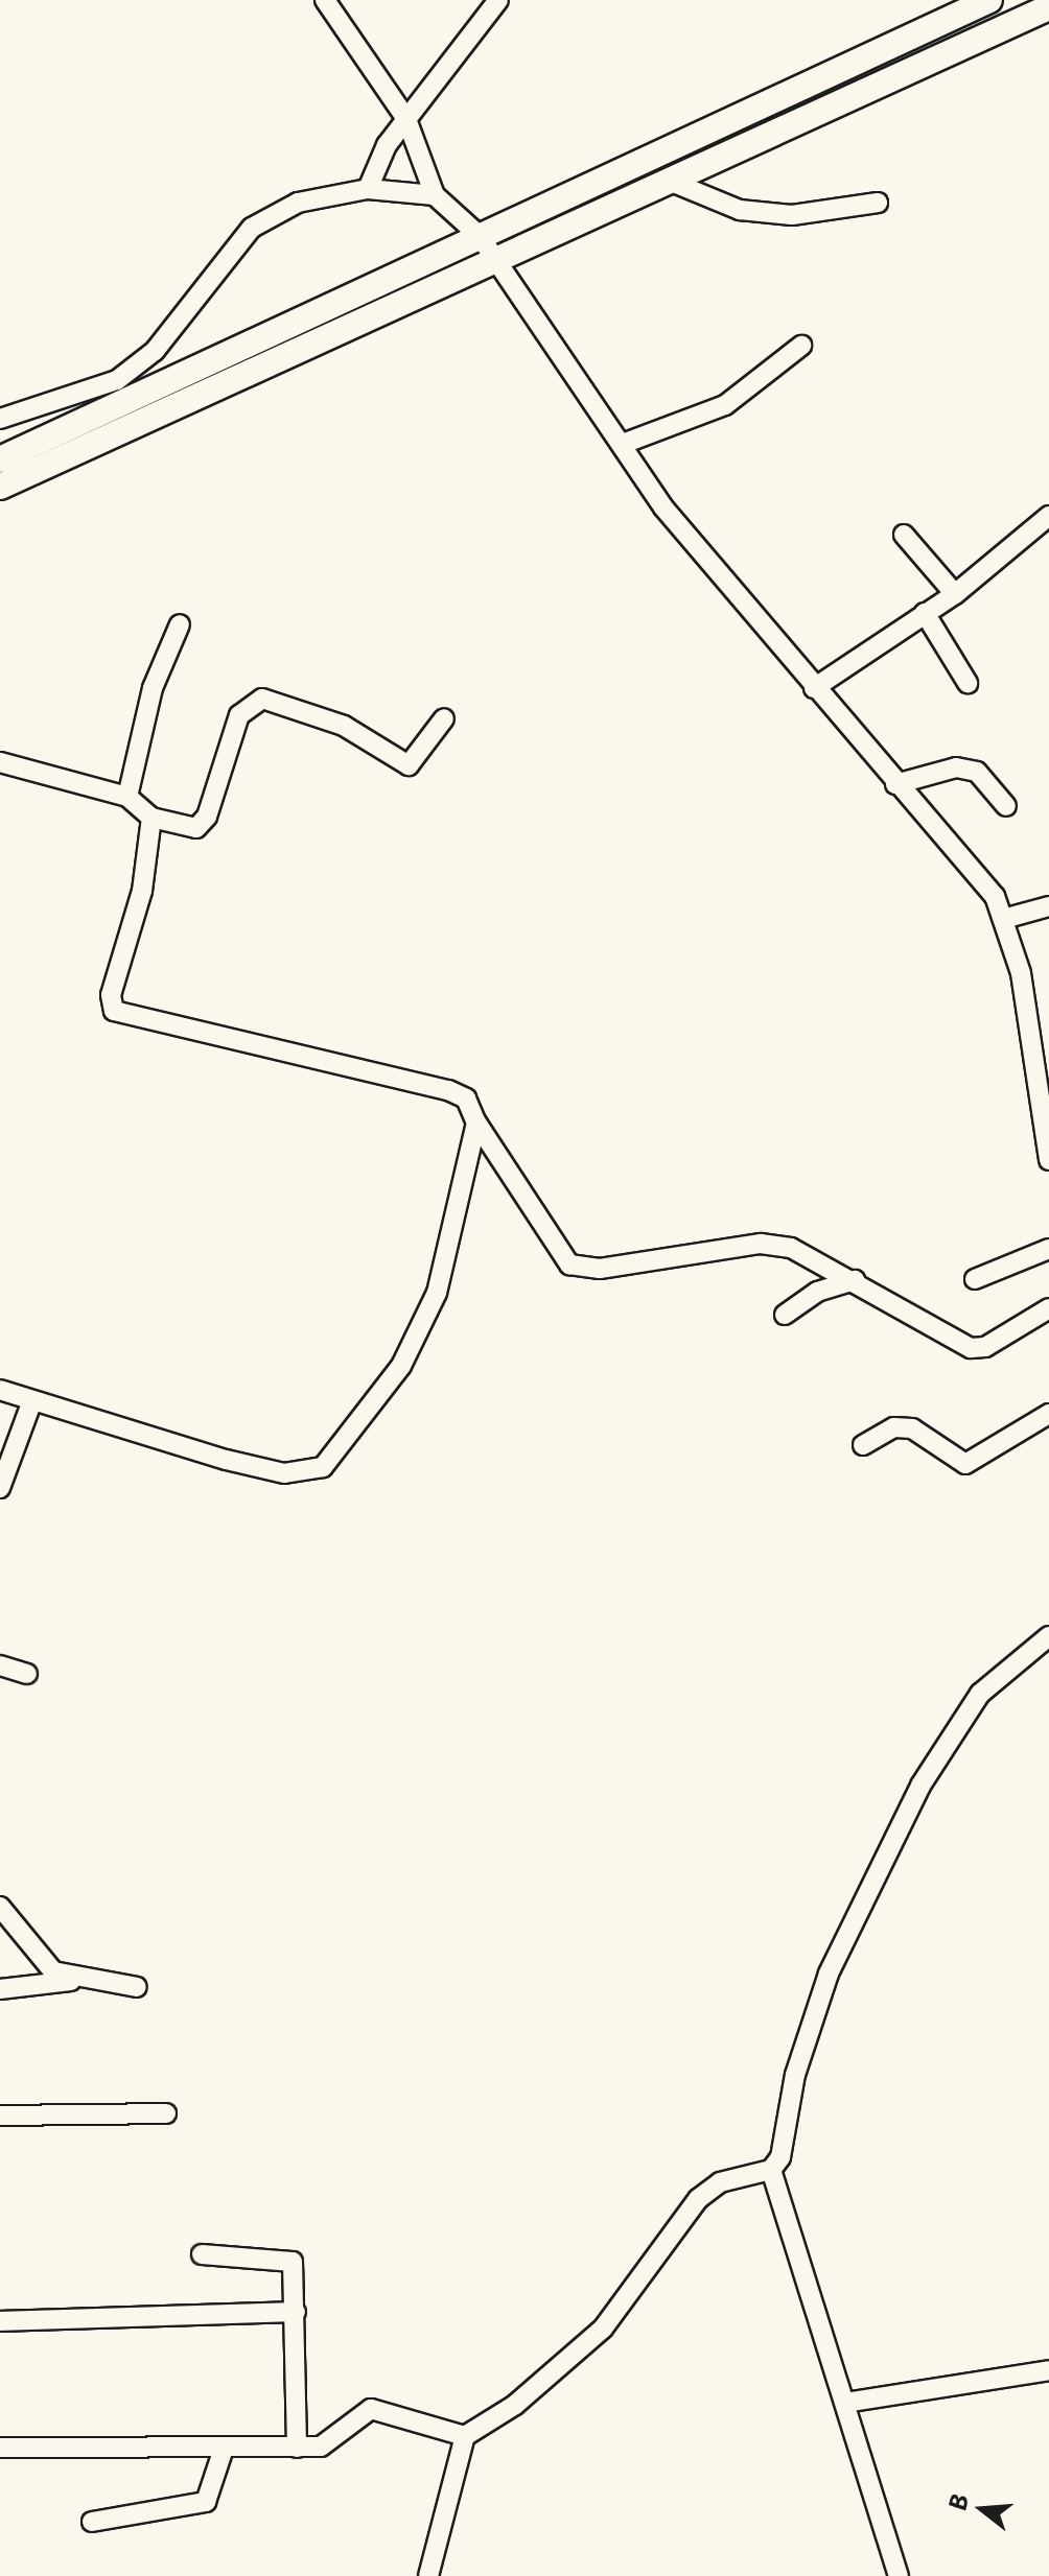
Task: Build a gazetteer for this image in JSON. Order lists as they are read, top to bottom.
{
  "north": "left"
}
